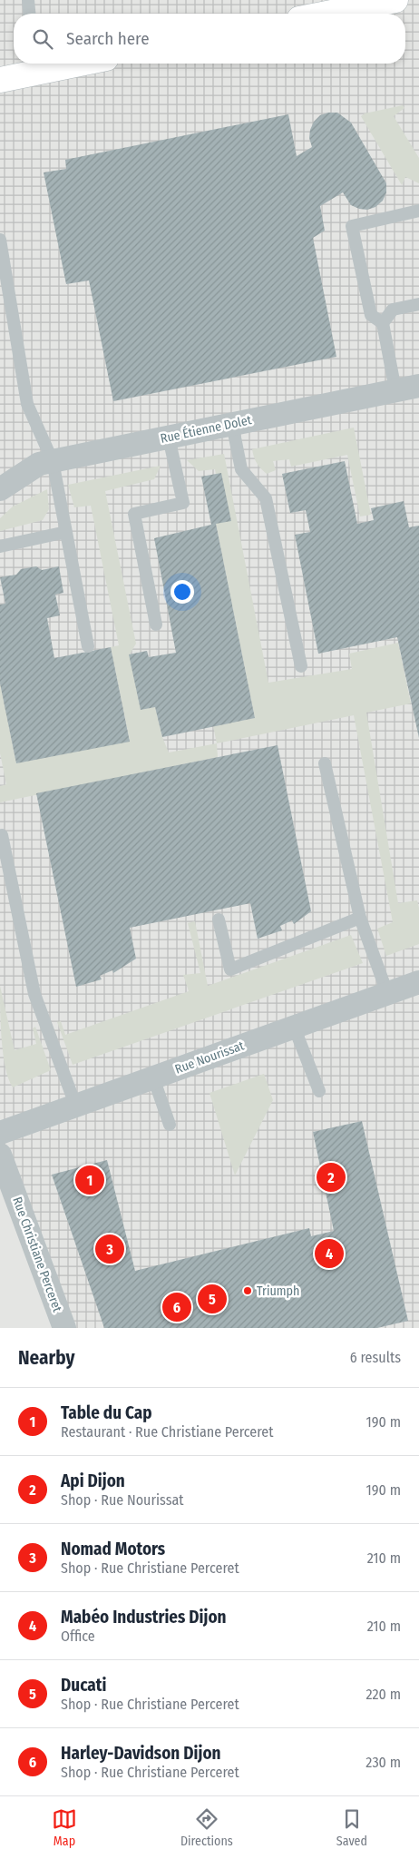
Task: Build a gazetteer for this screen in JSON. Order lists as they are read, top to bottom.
{
  "streets": {
    "street": ["Rue Étienne Dolet", "Rue Nourissat", "Rue Christiane Perceret"]
  },
  "places": ["Triumph"],
  "page": {
    "search": "Search here",
    "pins": [
      "2",
      "1",
      "3",
      "4",
      "5",
      "6"
    ],
    "heading": ["Nearby", "6 results"],
    "list": [
      {
        "mark": "1",
        "name": "Table du Cap",
        "note": "Restaurant · Rue Christiane Perceret",
        "value": "190 m"
      },
      {
        "mark": "2",
        "name": "Api Dijon",
        "note": "Shop · Rue Nourissat",
        "value": "190 m"
      },
      {
        "mark": "3",
        "name": "Nomad Motors",
        "note": "Shop · Rue Christiane Perceret",
        "value": "210 m"
      },
      {
        "mark": "4",
        "name": "Mabéo Industries Dijon",
        "note": "Office",
        "value": "210 m"
      },
      {
        "mark": "5",
        "name": "Ducati",
        "note": "Shop · Rue Christiane Perceret",
        "value": "220 m"
      },
      {
        "mark": "6",
        "name": "Harley-Davidson Dijon",
        "note": "Shop · Rue Christiane Perceret",
        "value": "230 m"
      }
    ],
    "nav": ["Map", "Directions", "Saved"]
  }
}
